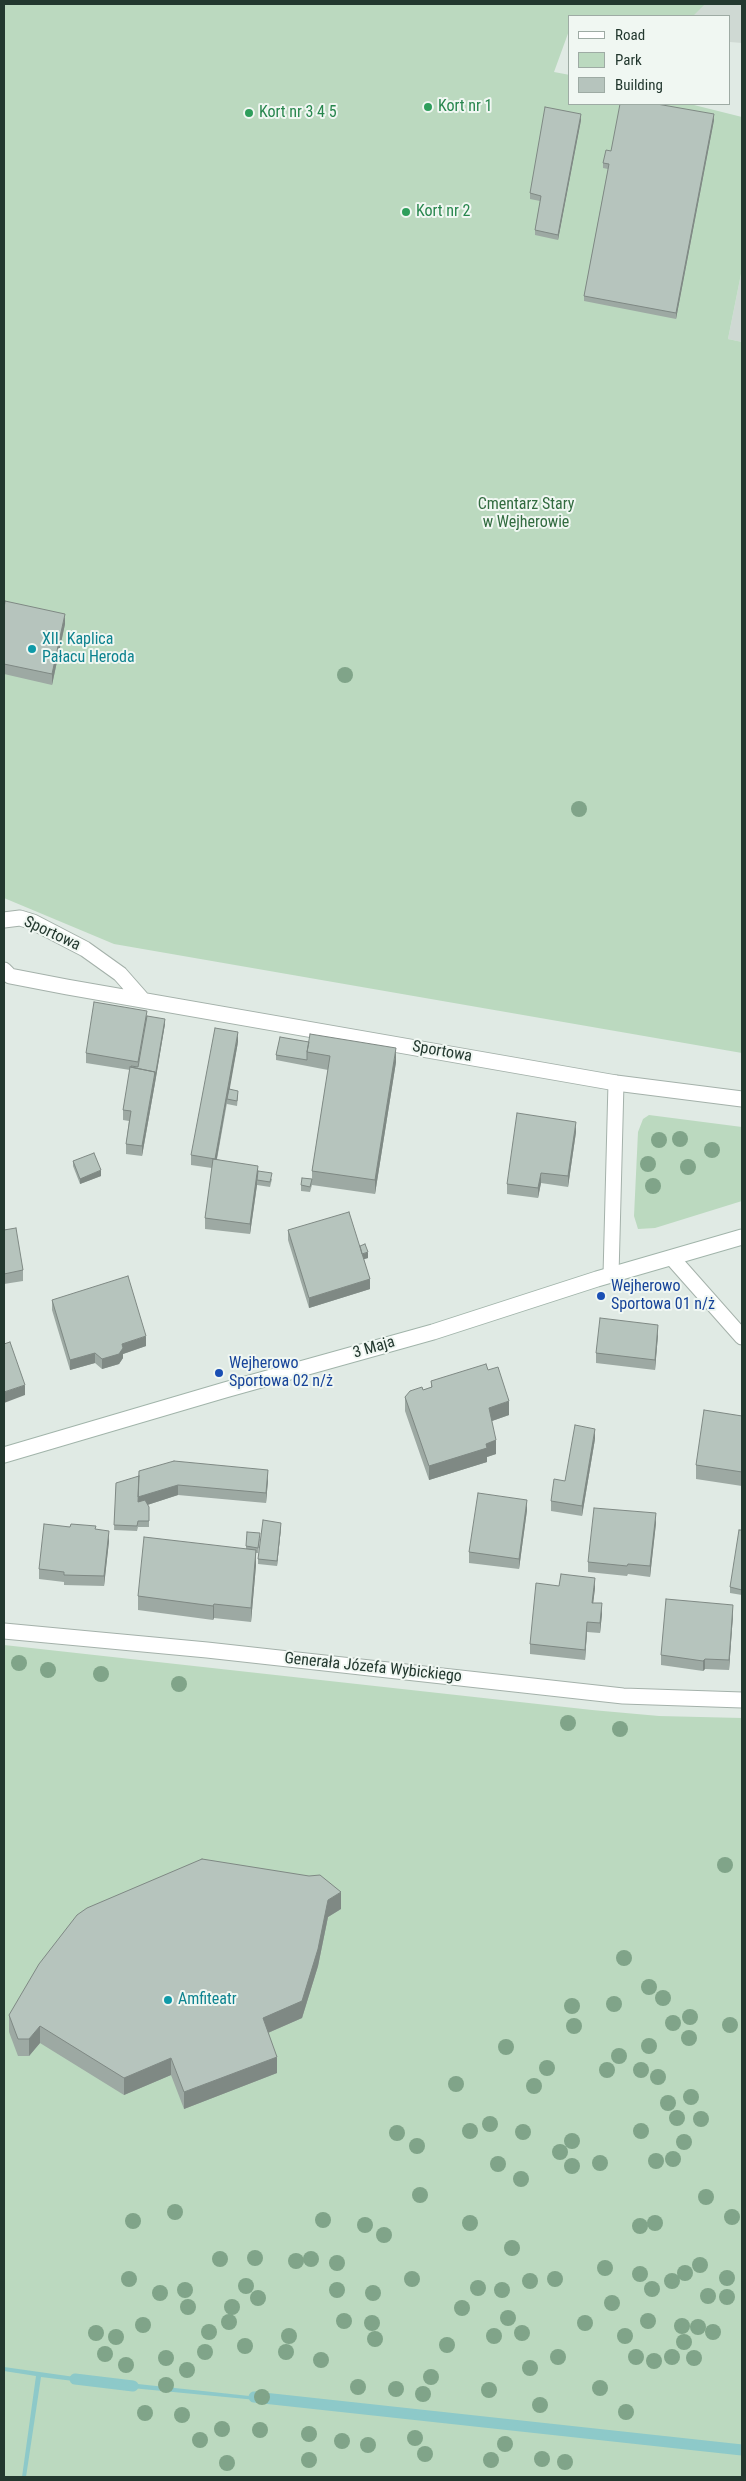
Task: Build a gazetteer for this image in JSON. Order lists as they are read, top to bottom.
{
  "streets": {
    "street": ["Sportowa", "3 Maja", "Generała Józefa Wybickiego"]
  },
  "parks": ["Cmentarz Stary w Wejherowie"],
  "places": [
    "Kort nr 1",
    "Kort nr 3 4 5",
    "Kort nr 2",
    "XII. Kaplica Pałacu Heroda",
    "Wejherowo Sportowa 01 n/ż",
    "Wejherowo Sportowa 02 n/ż",
    "Amfiteatr"
  ],
  "legend": ["Road", "Park", "Building"]
}
